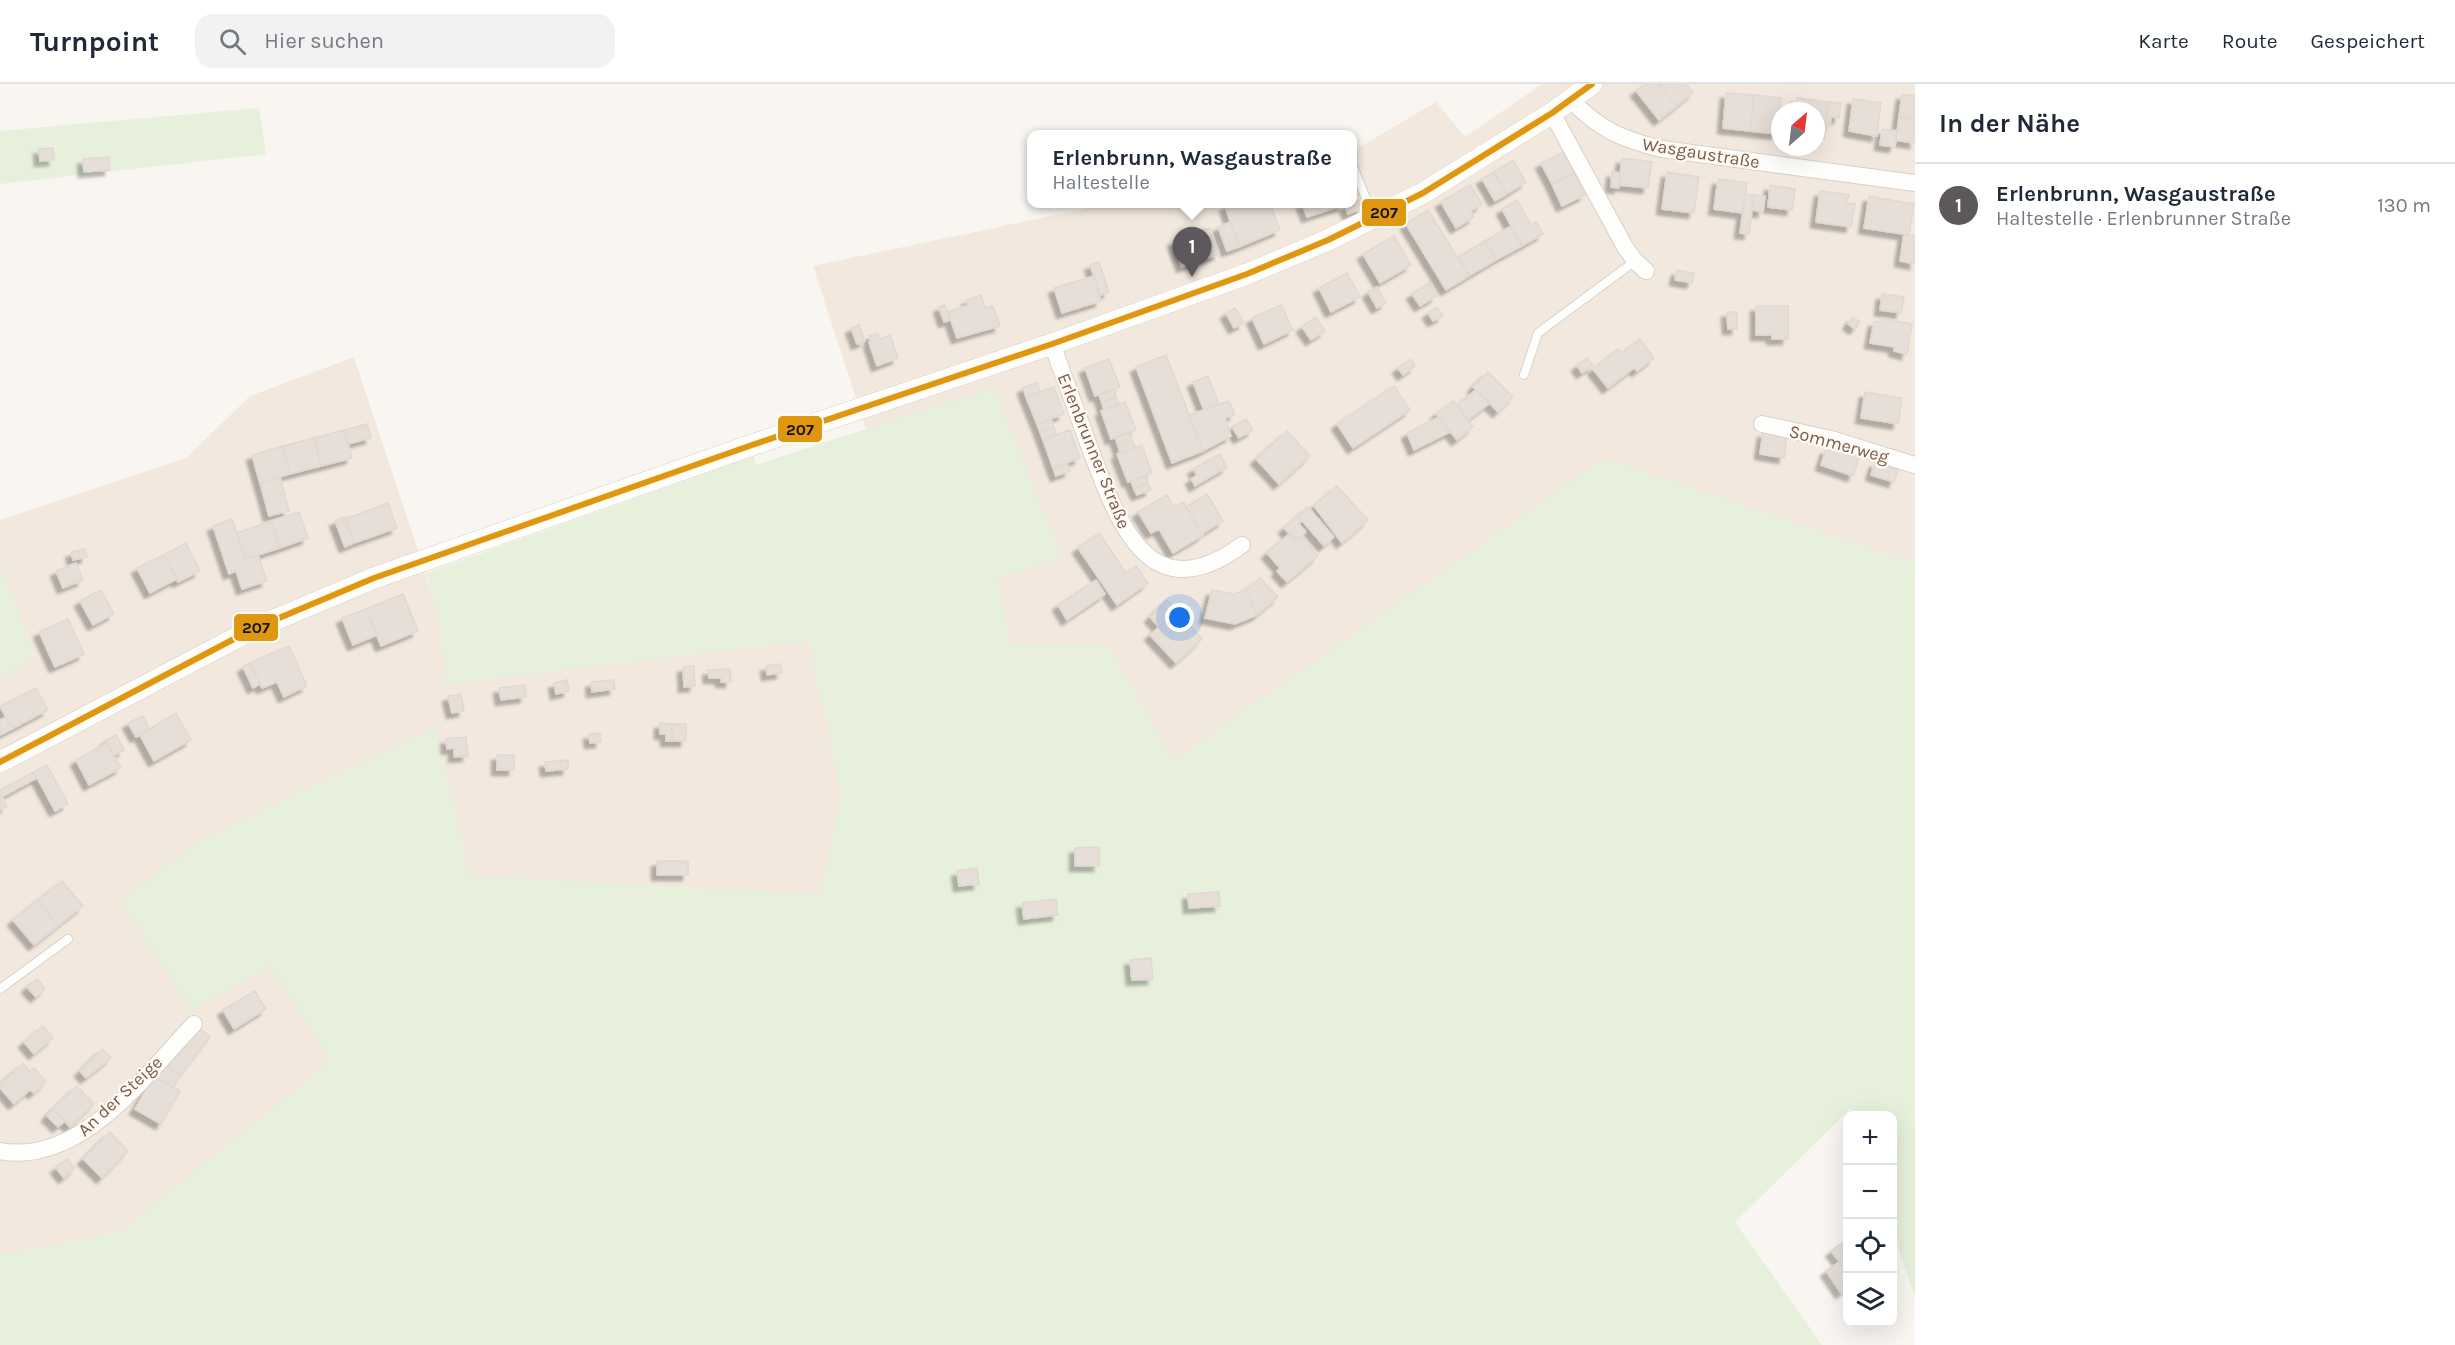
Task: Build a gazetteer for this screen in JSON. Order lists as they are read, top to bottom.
{
  "streets": {
    "street": [
      "Wasgaustraße",
      "Sommerweg",
      "Erlenbrunner Straße",
      "An der Steige"
    ]
  },
  "lines": ["transit line 207"],
  "north": "top right",
  "page": {
    "header": "Turnpoint",
    "search": "Hier suchen",
    "nav": ["Karte", "Route", "Gespeichert"],
    "heading": "In der Nähe",
    "popup": ["Erlenbrunn, Wasgaustraße", "Haltestelle"],
    "list": [
      {
        "mark": "1",
        "name": "Erlenbrunn, Wasgaustraße",
        "note": "Haltestelle · Erlenbrunner Straße",
        "value": "130 m"
      }
    ],
    "pins": "1",
    "map_buttons": ["+", "−"]
  }
}
